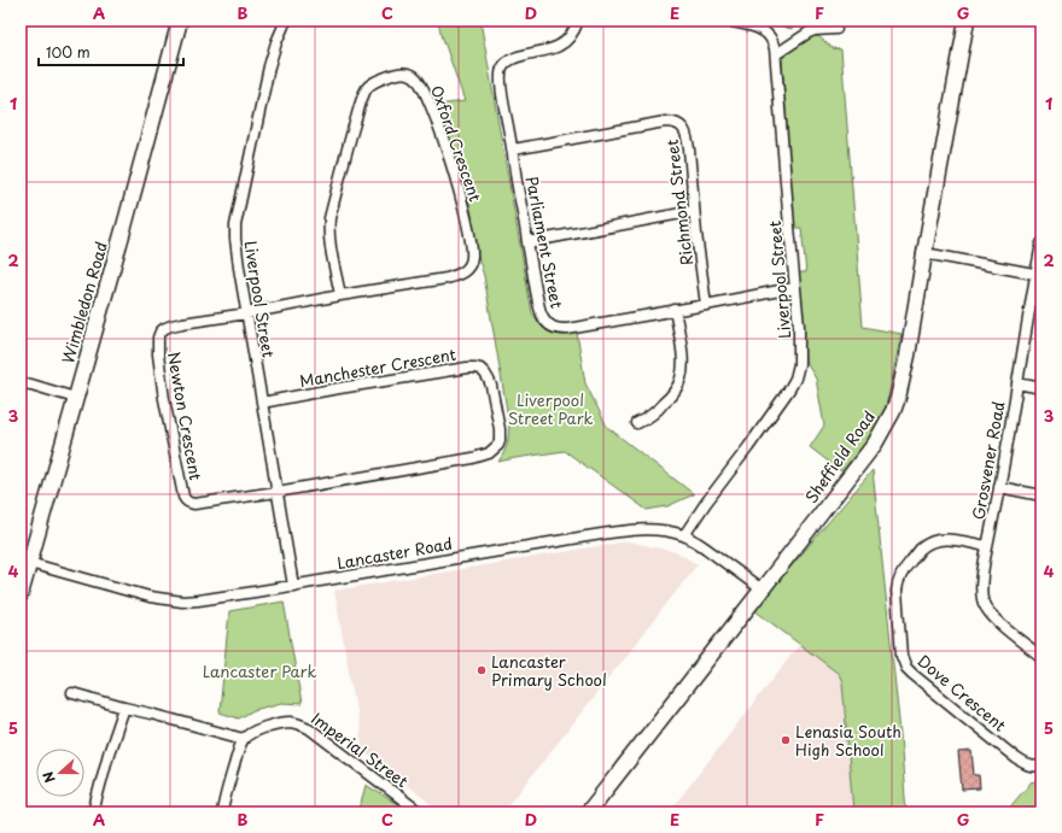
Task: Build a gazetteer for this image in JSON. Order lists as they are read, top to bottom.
{
  "streets": {
    "street": [
      "Oxford Crescent",
      "Richmond Street",
      "Parliament Street",
      "Liverpool Street",
      "Wimbledon Road",
      "Manchester Crescent",
      "Newton Crescent",
      "Sheffield Road",
      "Grosvener Road",
      "Lancaster Road",
      "Dove Crescent",
      "Imperial Street"
    ]
  },
  "crossings": [
    ["Oxford Crescent", "Liverpool Street"],
    ["Oxford Crescent", "Newton Crescent"],
    ["Richmond Street", "Parliament Street"],
    ["Parliament Street", "Liverpool Street"],
    ["Liverpool Street", "Manchester Crescent"],
    ["Liverpool Street", "Newton Crescent"],
    ["Liverpool Street", "Lancaster Road"],
    ["Wimbledon Road", "Lancaster Road"],
    ["Manchester Crescent", "Newton Crescent"],
    ["Sheffield Road", "Lancaster Road"],
    ["Grosvener Road", "Dove Crescent"]
  ],
  "parks": ["Liverpool Street Park", "Lancaster Park"],
  "places": ["Lancaster Primary School", "Lenasia South High School"],
  "scale_bar": "100 m",
  "north": "left",
  "grid": {
    "columns": [
      "A",
      "B",
      "C",
      "D",
      "E",
      "F",
      "G"
    ],
    "rows": [
      "1",
      "2",
      "3",
      "4",
      "5"
    ]
  }
}
